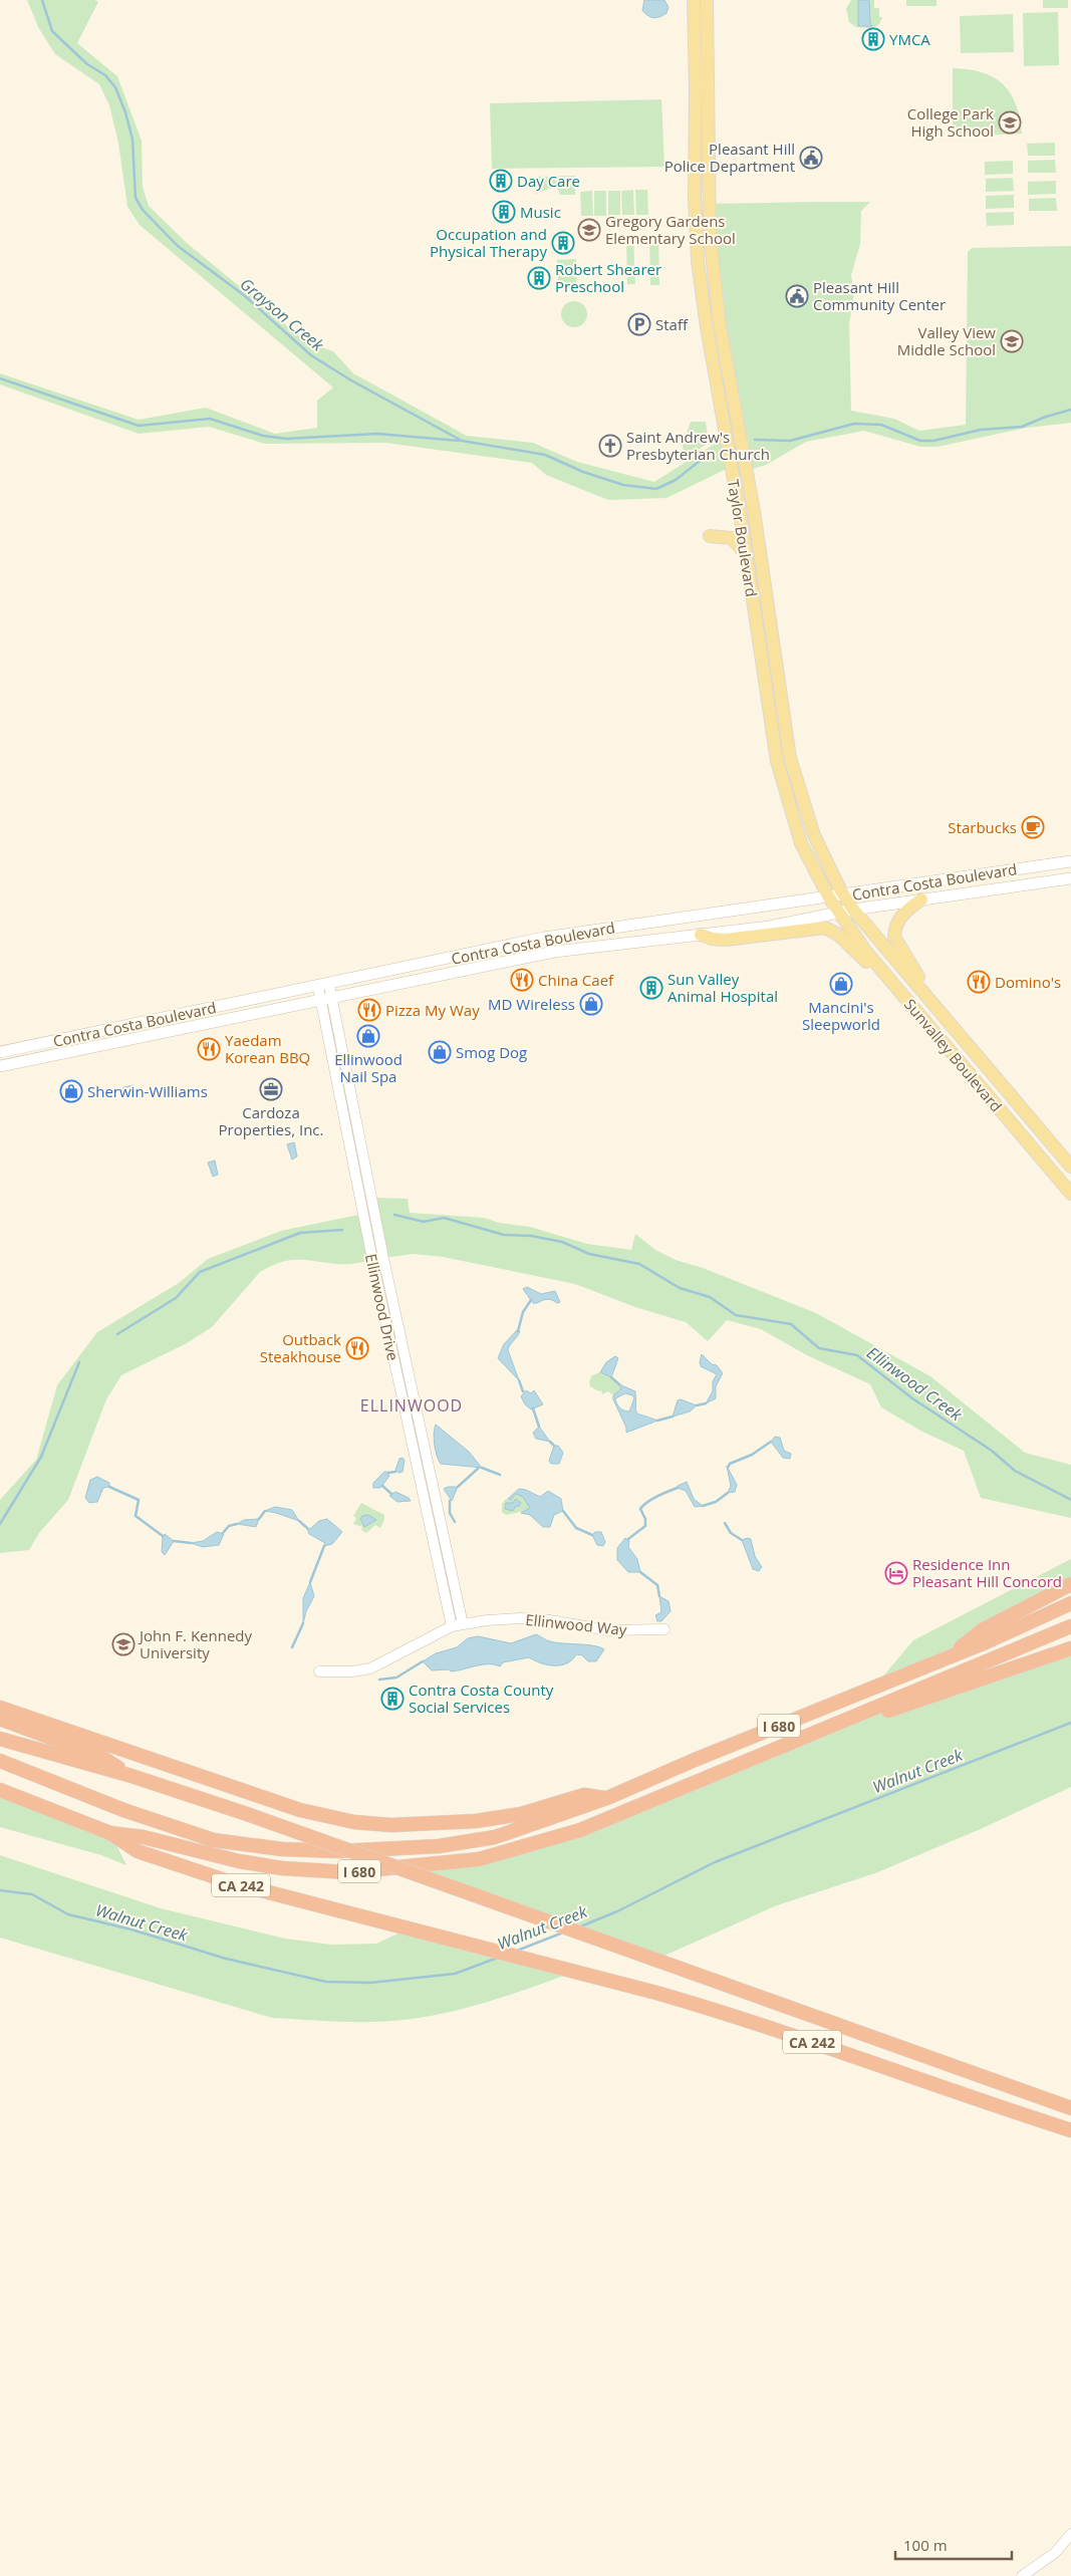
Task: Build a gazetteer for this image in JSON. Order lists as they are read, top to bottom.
{
  "streets": {
    "highway": ["I 680", "CA 242"],
    "main road": ["Taylor Boulevard", "Contra Costa Boulevard", "Sunvalley Boulevard"],
    "street": ["Ellinwood Drive", "Ellinwood Way"]
  },
  "crossings": [
    ["Taylor Boulevard", "Contra Costa Boulevard"],
    ["Taylor Boulevard", "Sunvalley Boulevard"],
    ["Contra Costa Boulevard", "Sunvalley Boulevard"],
    ["Contra Costa Boulevard", "Ellinwood Drive"],
    ["Ellinwood Drive", "Ellinwood Way"],
    ["I 680", "CA 242"]
  ],
  "districts": ["ELLINWOOD"],
  "water": ["Grayson Creek", "Ellinwood Creek", "Walnut Creek"],
  "places": {
    "building": [
      "YMCA",
      "Day Care",
      "Music",
      "Occupation and Physical Therapy",
      "Robert Shearer Preschool",
      "Sun Valley Animal Hospital",
      "Contra Costa County Social Services"
    ],
    "school or university": [
      "College Park High School",
      "Gregory Gardens Elementary School",
      "Valley View Middle School",
      "John F. Kennedy University"
    ],
    "public building": ["Pleasant Hill Police Department", "Pleasant Hill Community Center"],
    "parking": ["Staff"],
    "church": ["Saint Andrew's Presbyterian Church"],
    "cafe": ["Starbucks"],
    "restaurant": [
      "China Caef",
      "Domino's",
      "Pizza My Way",
      "Yaedam Korean BBQ",
      "Outback Steakhouse"
    ],
    "shop": [
      "Mancini's Sleepworld",
      "MD Wireless",
      "Ellinwood Nail Spa",
      "Smog Dog",
      "Sherwin-Williams"
    ],
    "office": ["Cardoza Properties, Inc."],
    "hotel": ["Residence Inn Pleasant Hill Concord"]
  },
  "scale_bar": "100 m"
}
